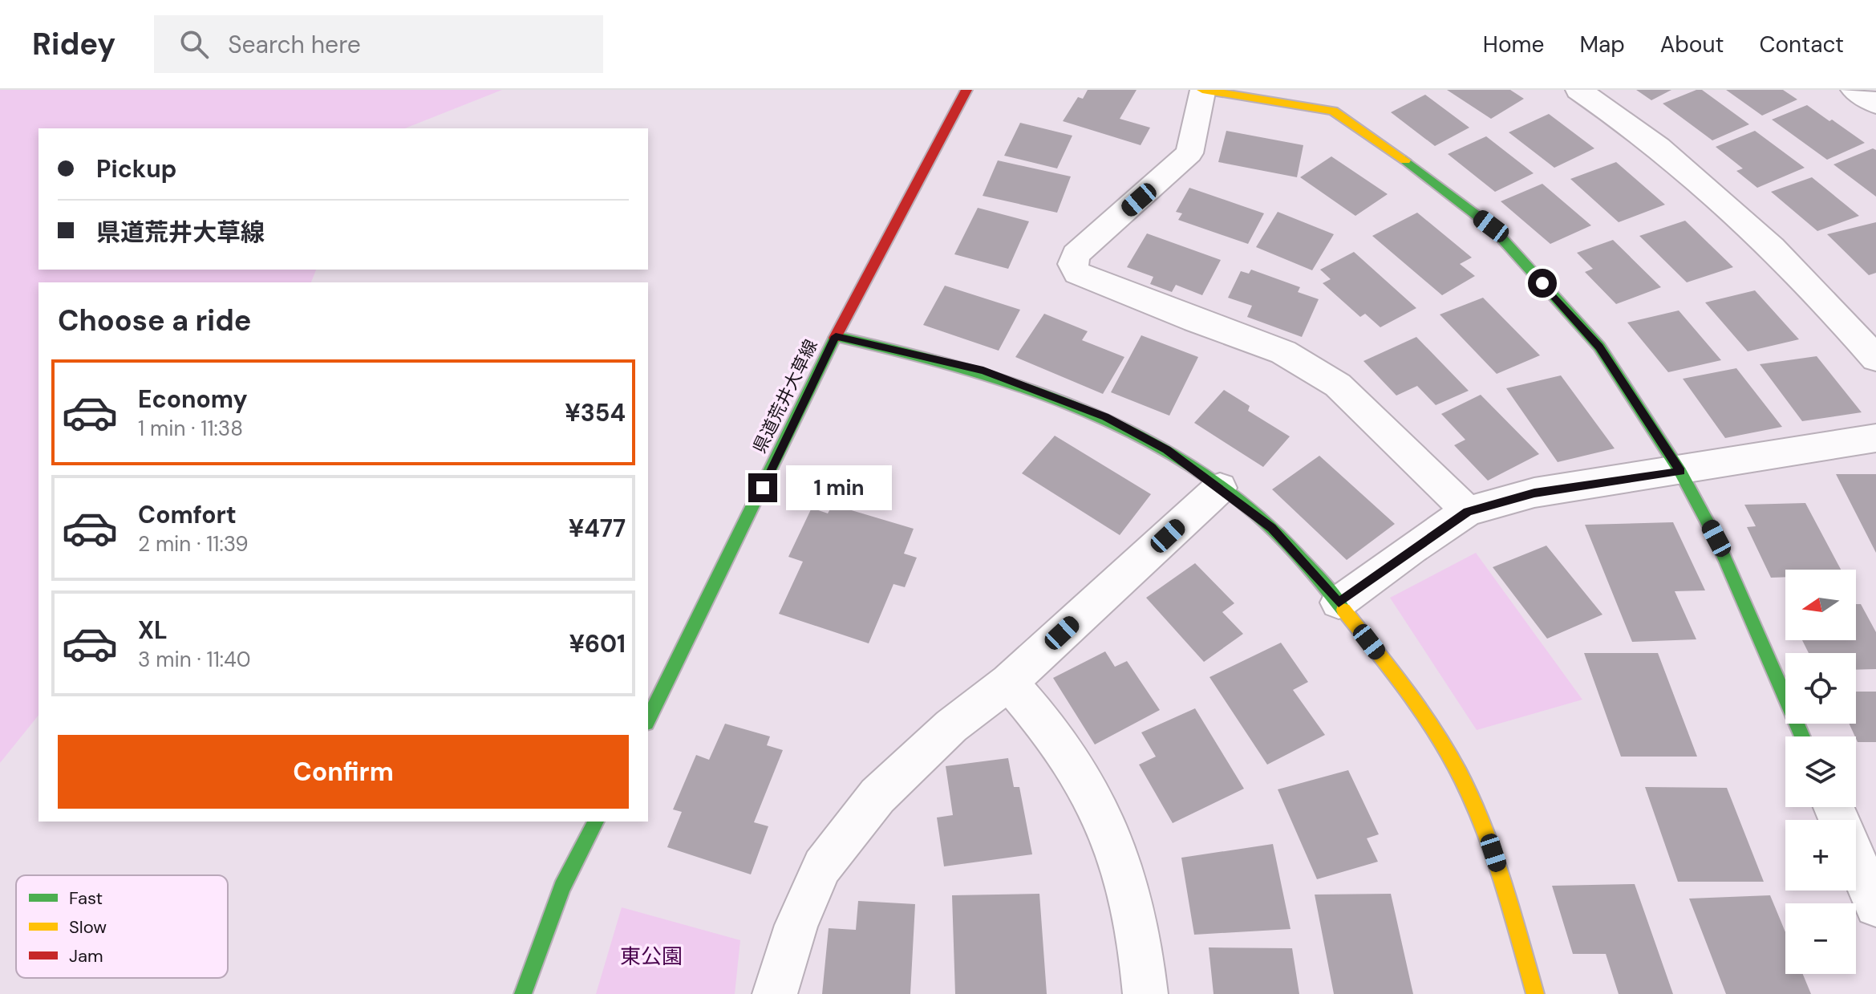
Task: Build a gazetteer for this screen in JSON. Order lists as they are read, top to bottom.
{
  "streets": {
    "street": ["県道荒井大草線"]
  },
  "parks": ["東公園"],
  "legend": ["Fast", "Slow", "Jam"],
  "north": "left",
  "page": {
    "header": "Ridey",
    "search": "Search here",
    "nav": [
      "Home",
      "Map",
      "About",
      "Contact"
    ],
    "banner": ["Pickup", "県道荒井大草線"],
    "heading": "Choose a ride",
    "list": [
      {
        "name": "Economy",
        "note": "1 min · 11:38",
        "value": "¥354"
      },
      {
        "name": "Comfort",
        "note": "2 min · 11:39",
        "value": "¥477"
      },
      {
        "name": "XL",
        "note": "3 min · 11:40",
        "value": "¥601"
      }
    ],
    "bubble": "1 min",
    "map_buttons": ["+", "−"],
    "buttons": "Confirm"
  }
}
